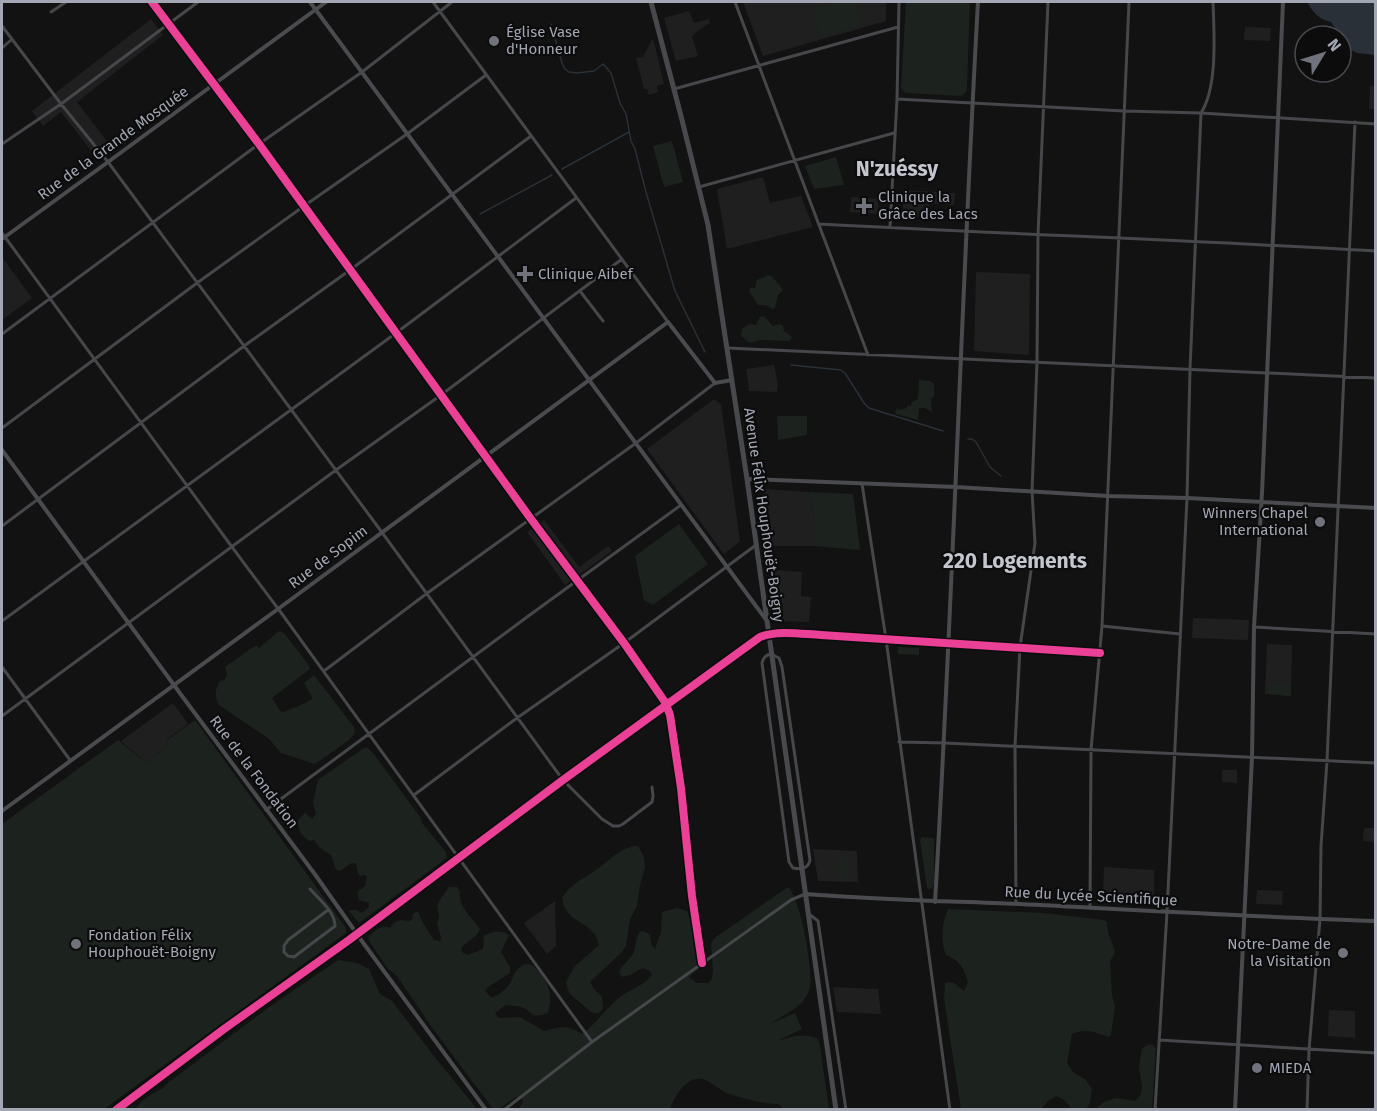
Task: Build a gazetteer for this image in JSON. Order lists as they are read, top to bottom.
{
  "streets": {
    "highway": ["Avenue Félix Houphouët-Boigny"],
    "street": [
      "Rue de la Grande Mosquée",
      "Rue de Sopim",
      "Rue de la Fondation",
      "Rue du Lycée Scientifique"
    ]
  },
  "crossings": [
    ["Avenue Félix Houphouët-Boigny", "Rue du Lycée Scientifique"],
    ["Rue de Sopim", "Rue de la Fondation"]
  ],
  "districts": ["N'zuéssy", "220 Logements"],
  "places": {
    "other": [
      "Église Vase d'Honneur",
      "Winners Chapel International",
      "Fondation Félix Houphouët-Boigny",
      "Notre-Dame de la Visitation",
      "MIEDA"
    ],
    "health": ["Clinique la Grâce des Lacs", "Clinique Aibef"]
  },
  "north": "top right"
}
